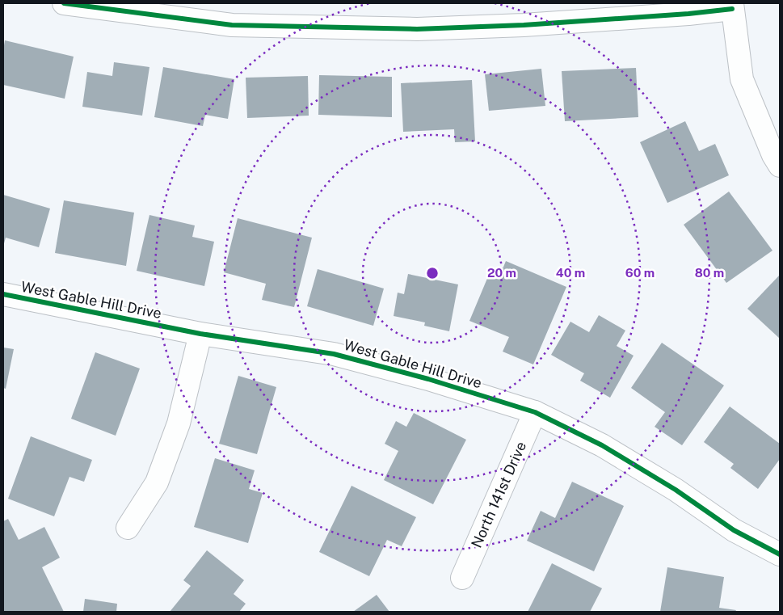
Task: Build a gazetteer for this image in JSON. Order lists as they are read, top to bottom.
{
  "streets": {
    "street": ["West Gable Hill Drive", "North 141st Drive"]
  },
  "crossings": [
    ["West Gable Hill Drive", "North 141st Drive"]
  ],
  "rings": [
    "20 m",
    "40 m",
    "60 m",
    "80 m"
  ]
}
